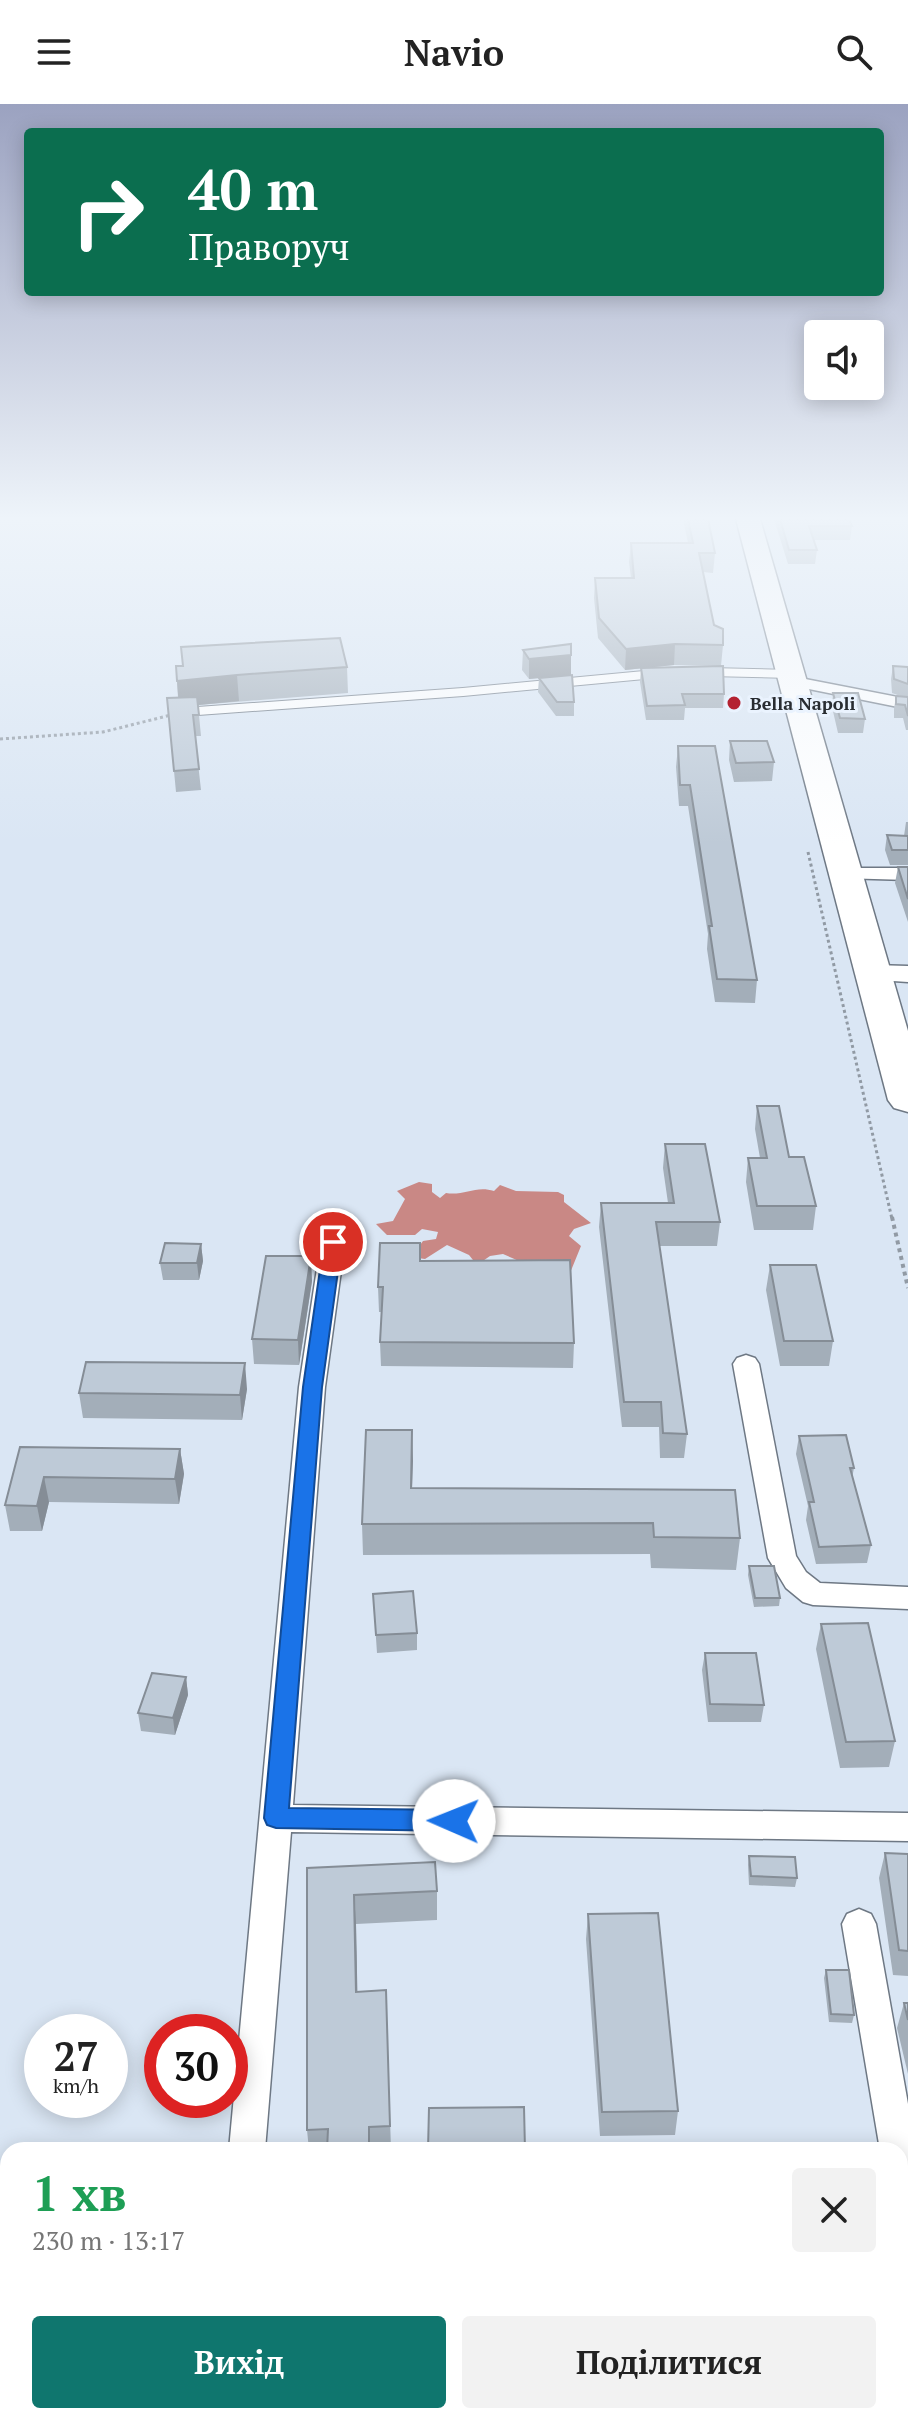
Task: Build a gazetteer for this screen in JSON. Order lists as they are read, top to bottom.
{
  "places": ["Bella Napoli"],
  "page": {
    "header": "Navio",
    "turn": ["40 m", "Праворуч"],
    "speed": "27 km/h",
    "limit": "30",
    "heading": ["1 хв", "230 m · 13:17"],
    "buttons": ["Вихід", "Поділитися"]
  }
}
